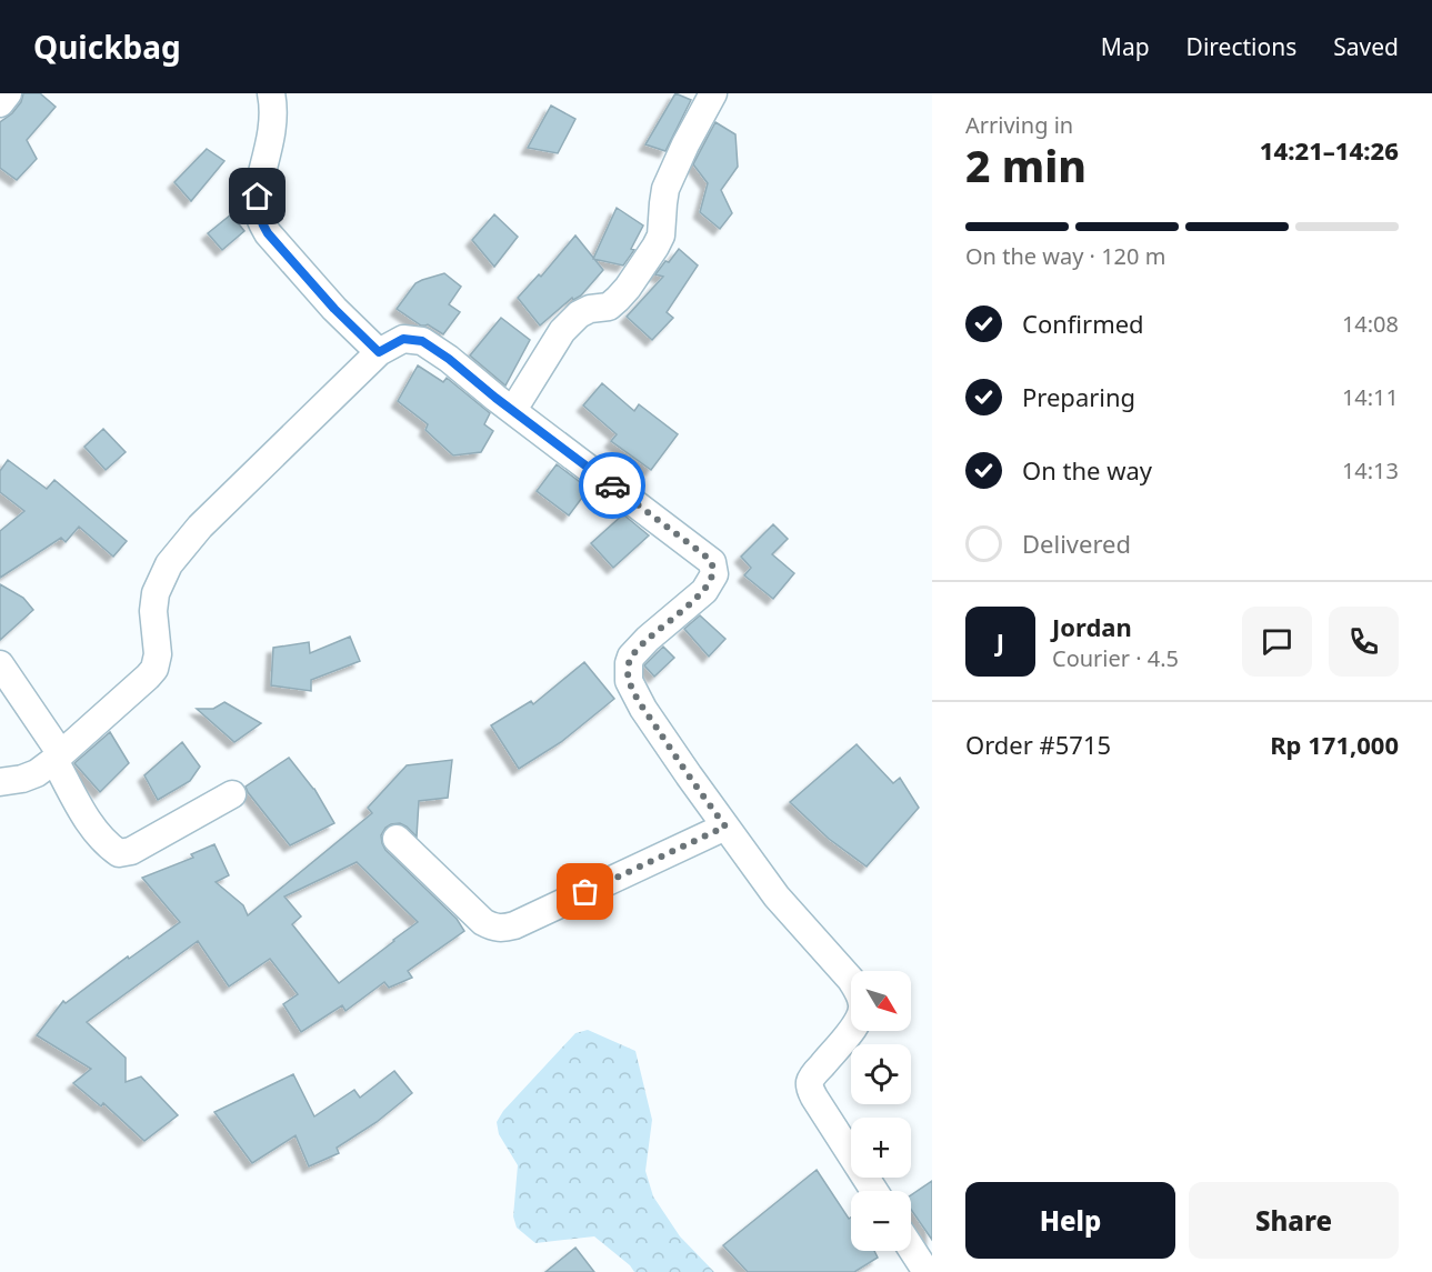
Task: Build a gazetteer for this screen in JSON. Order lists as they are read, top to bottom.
{
  "north": "bottom right",
  "page": {
    "header": "Quickbag",
    "nav": ["Map", "Directions", "Saved"],
    "heading": ["2 min", "Arriving in", "14:21–14:26"],
    "panel": [
      "Jordan",
      "Courier · 4.5",
      "Order #5715",
      "Rp 171,000"
    ],
    "bar": "On the way · 120 m",
    "list": [
      ["Confirmed", "14:08"],
      ["Preparing", "14:11"],
      ["On the way", "14:13"],
      "Delivered"
    ],
    "round": "J",
    "map_buttons": ["+", "−"],
    "buttons": ["Help", "Share"]
  }
}
